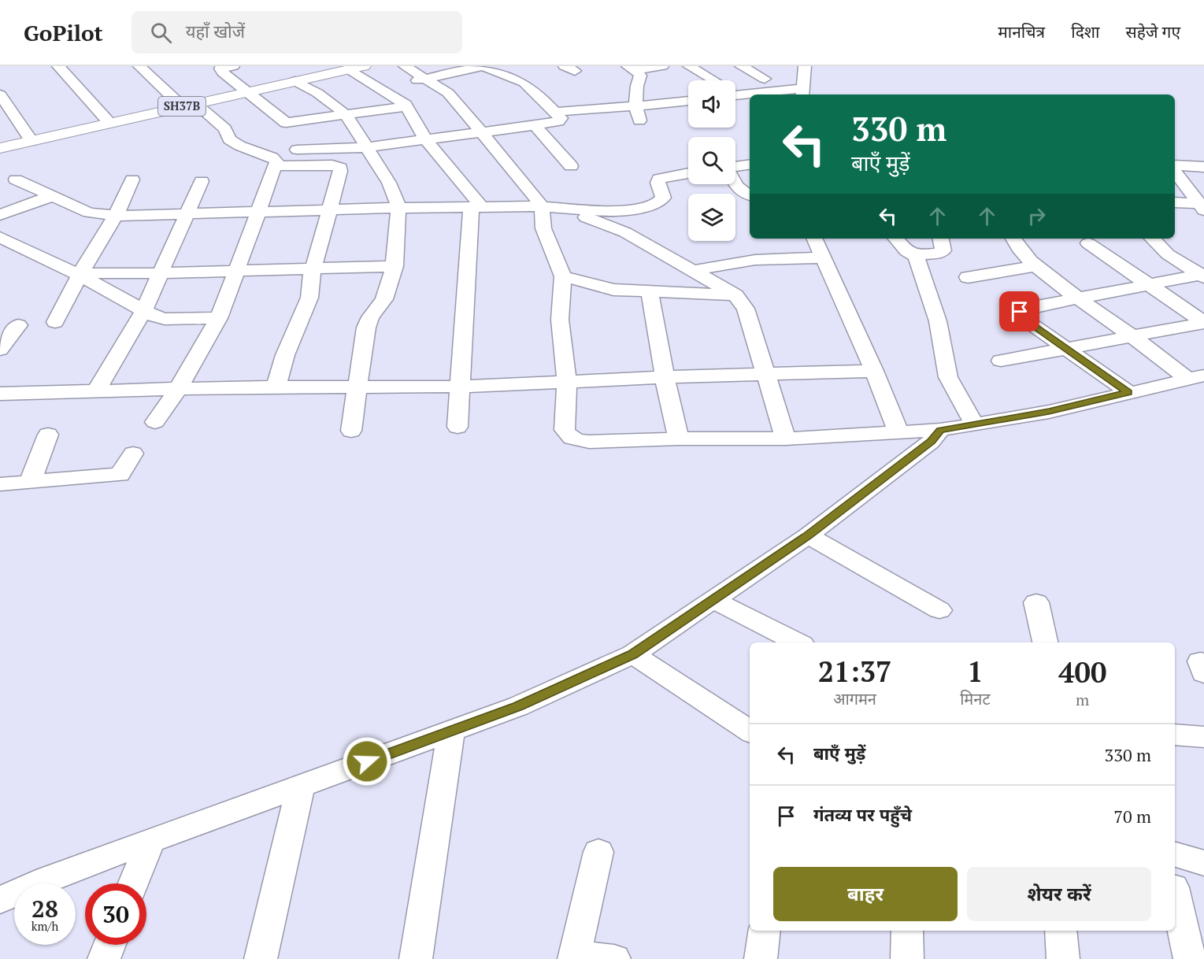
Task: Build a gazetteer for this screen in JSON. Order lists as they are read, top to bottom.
{
  "streets": {
    "main road": ["SH37B"]
  },
  "page": {
    "header": "GoPilot",
    "search": "यहाँ खोजें",
    "nav": ["मानचित्र", "दिशा", "सहेजे गए"],
    "turn": ["330 m", "बाएँ मुड़ें"],
    "eta": [
      "21:37",
      "आगमन",
      "1",
      "मिनट",
      "400",
      "m"
    ],
    "list": [
      {
        "name": "बाएँ मुड़ें",
        "value": "330 m"
      },
      {
        "name": "गंतव्य पर पहुँचे",
        "value": "70 m"
      }
    ],
    "buttons": ["बाहर", "शेयर करें"],
    "speed": "28 km/h",
    "limit": "30"
  }
}
